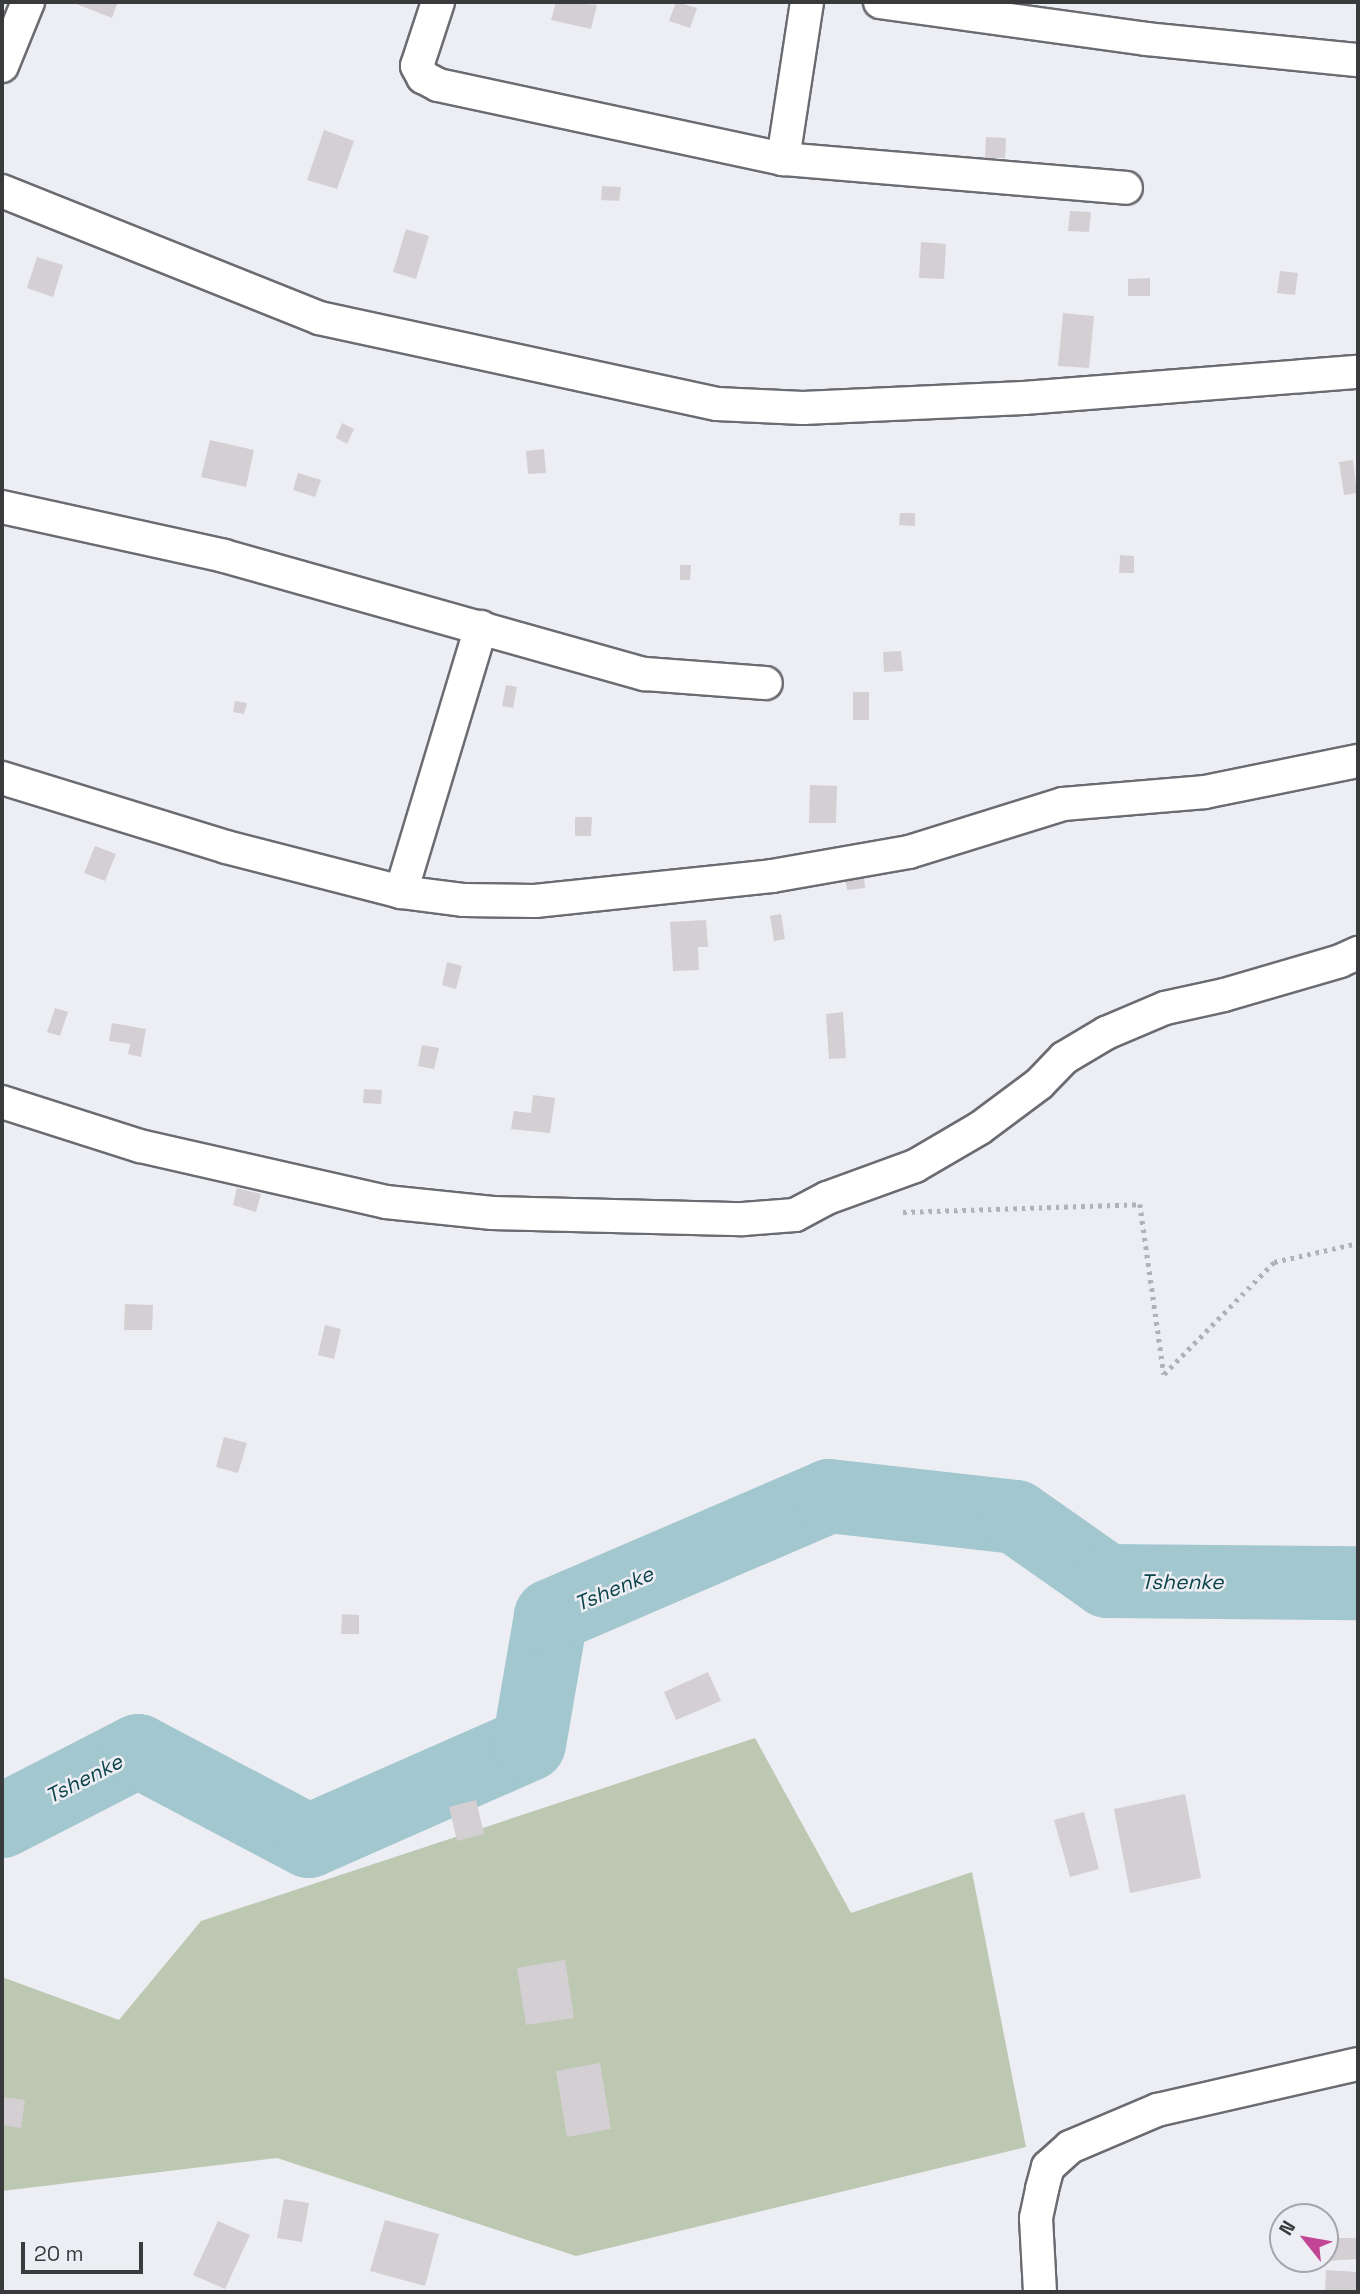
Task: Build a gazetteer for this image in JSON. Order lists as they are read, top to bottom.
{
  "water": ["Tshenke"],
  "scale_bar": "20 m",
  "north": "top left"
}
